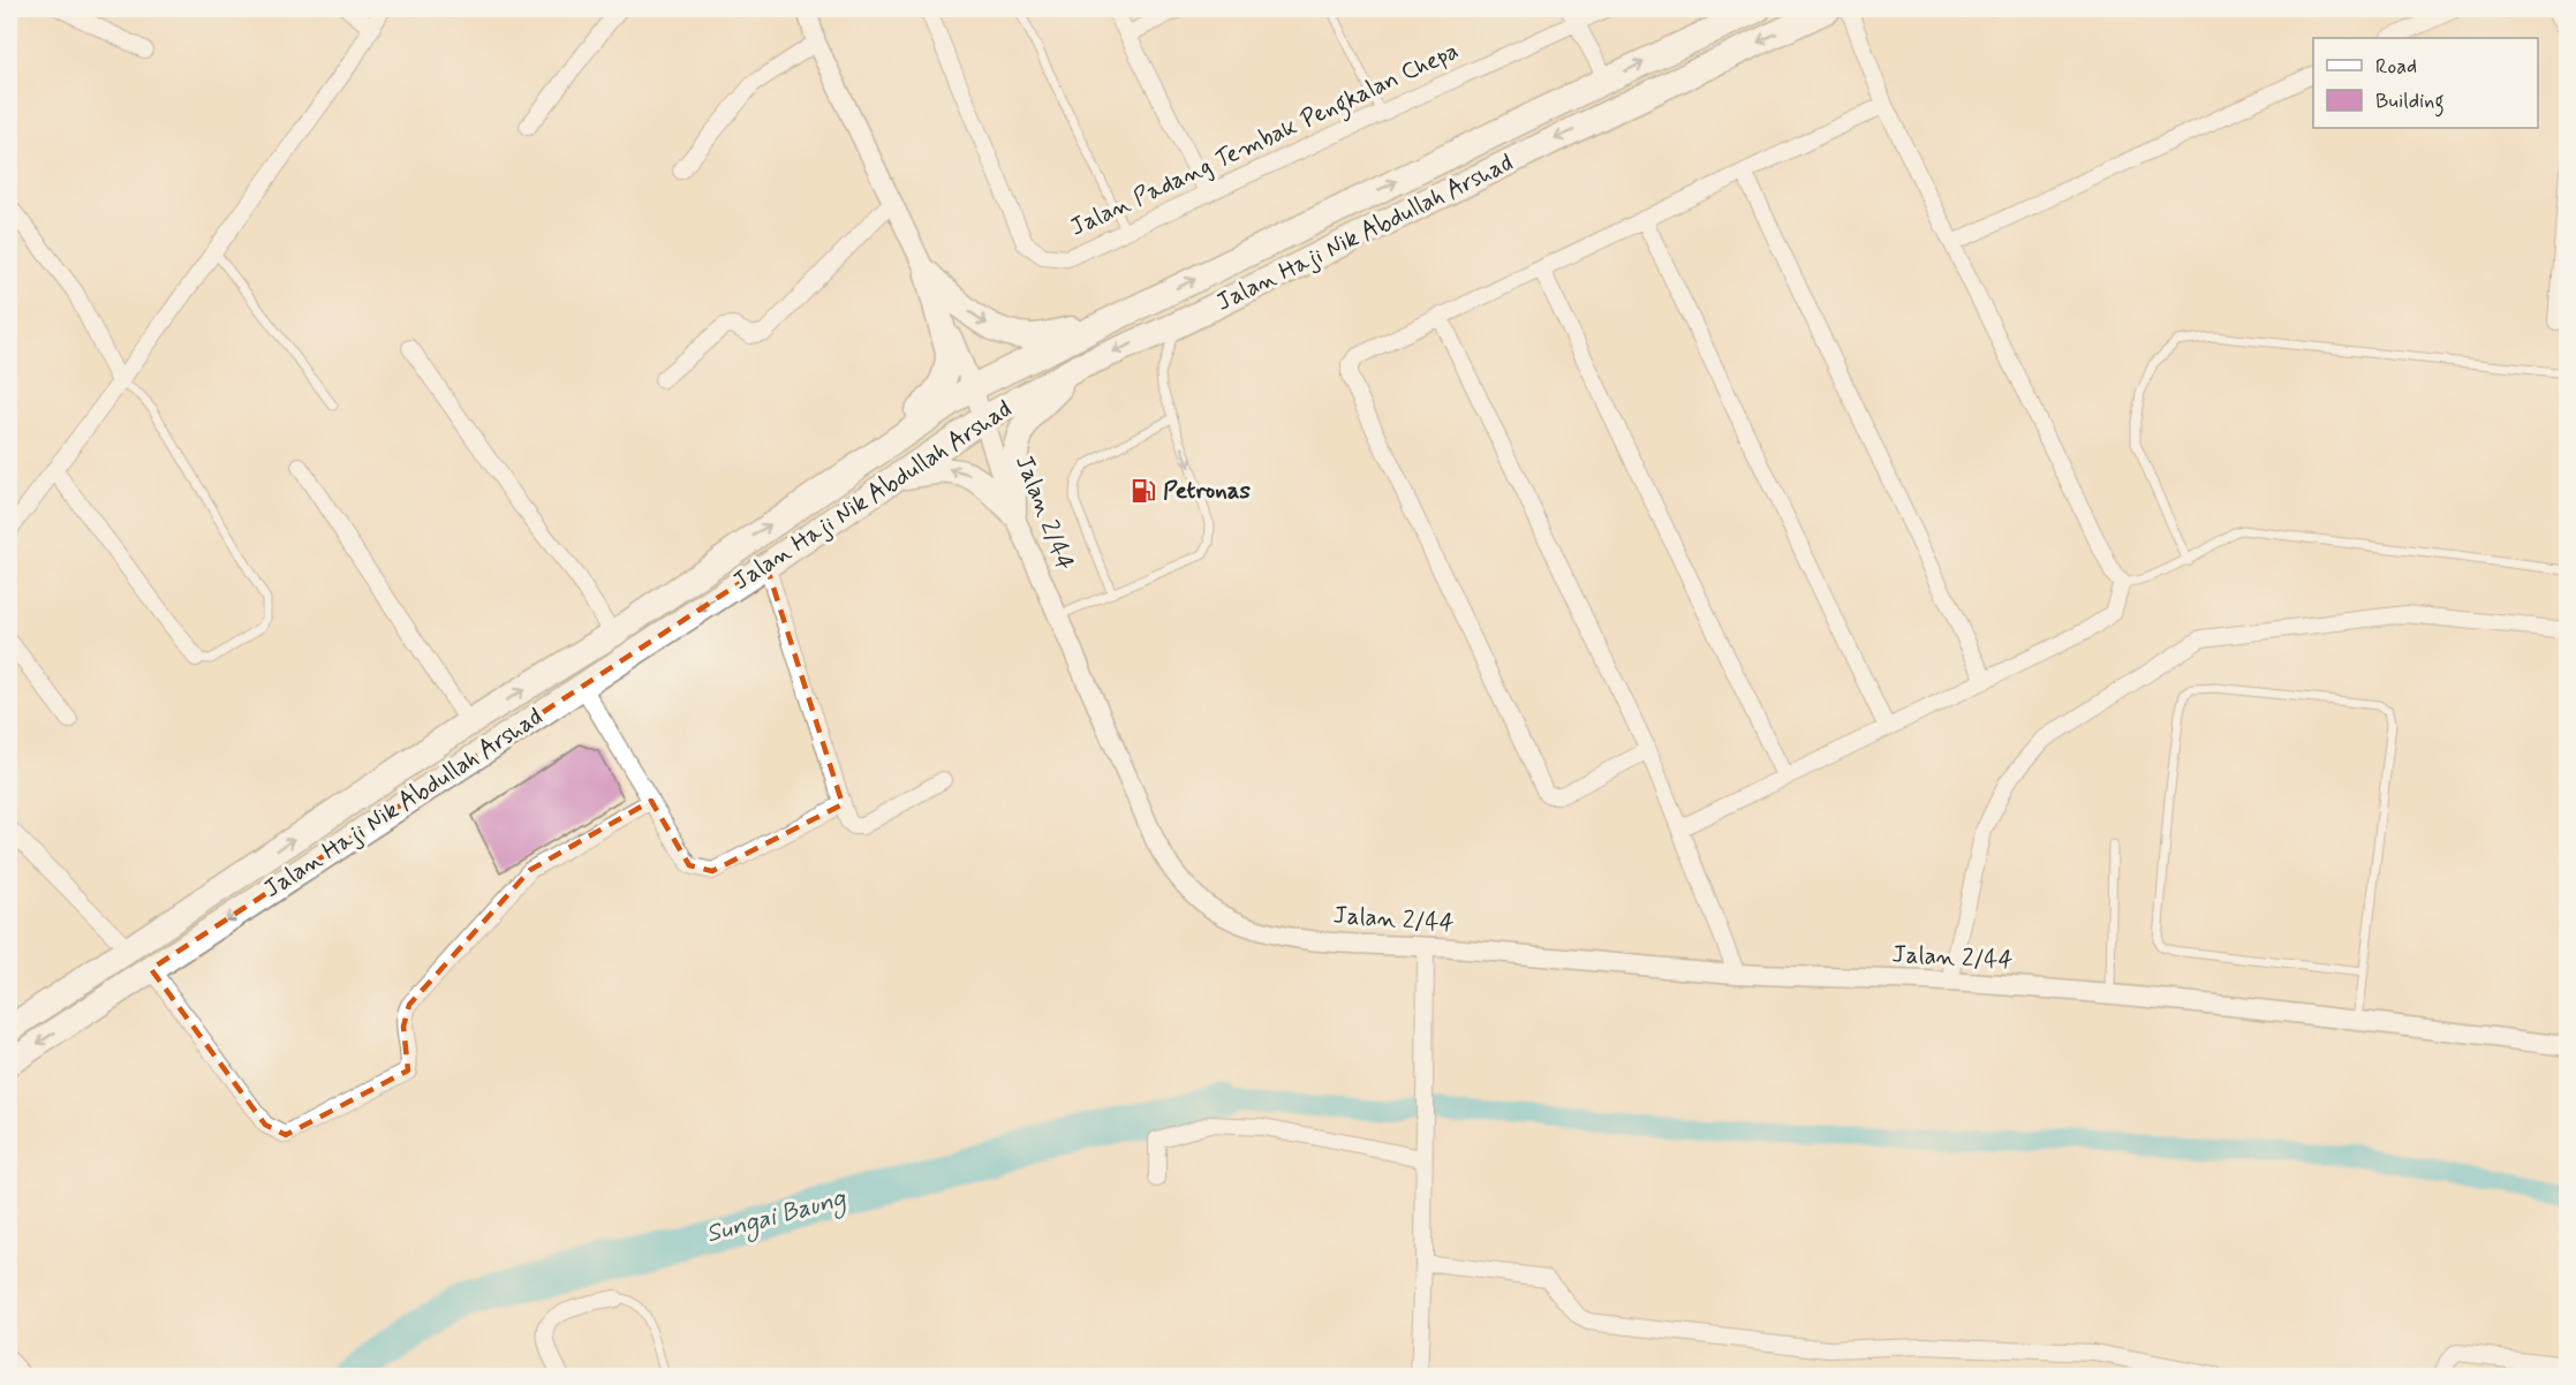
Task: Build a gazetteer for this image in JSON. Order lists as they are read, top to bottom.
{
  "streets": {
    "main road": ["Jalan Haji Nik Abdullah Arshad"],
    "street": ["Jalan Padang Tembak Pengkalan Chepa", "Jalan 2/44"]
  },
  "crossings": [
    ["Jalan Haji Nik Abdullah Arshad", "Jalan 2/44"]
  ],
  "water": ["Sungai Baung"],
  "places": {
    "fuel station": ["Petronas"]
  },
  "legend": ["Road", "Building"]
}
